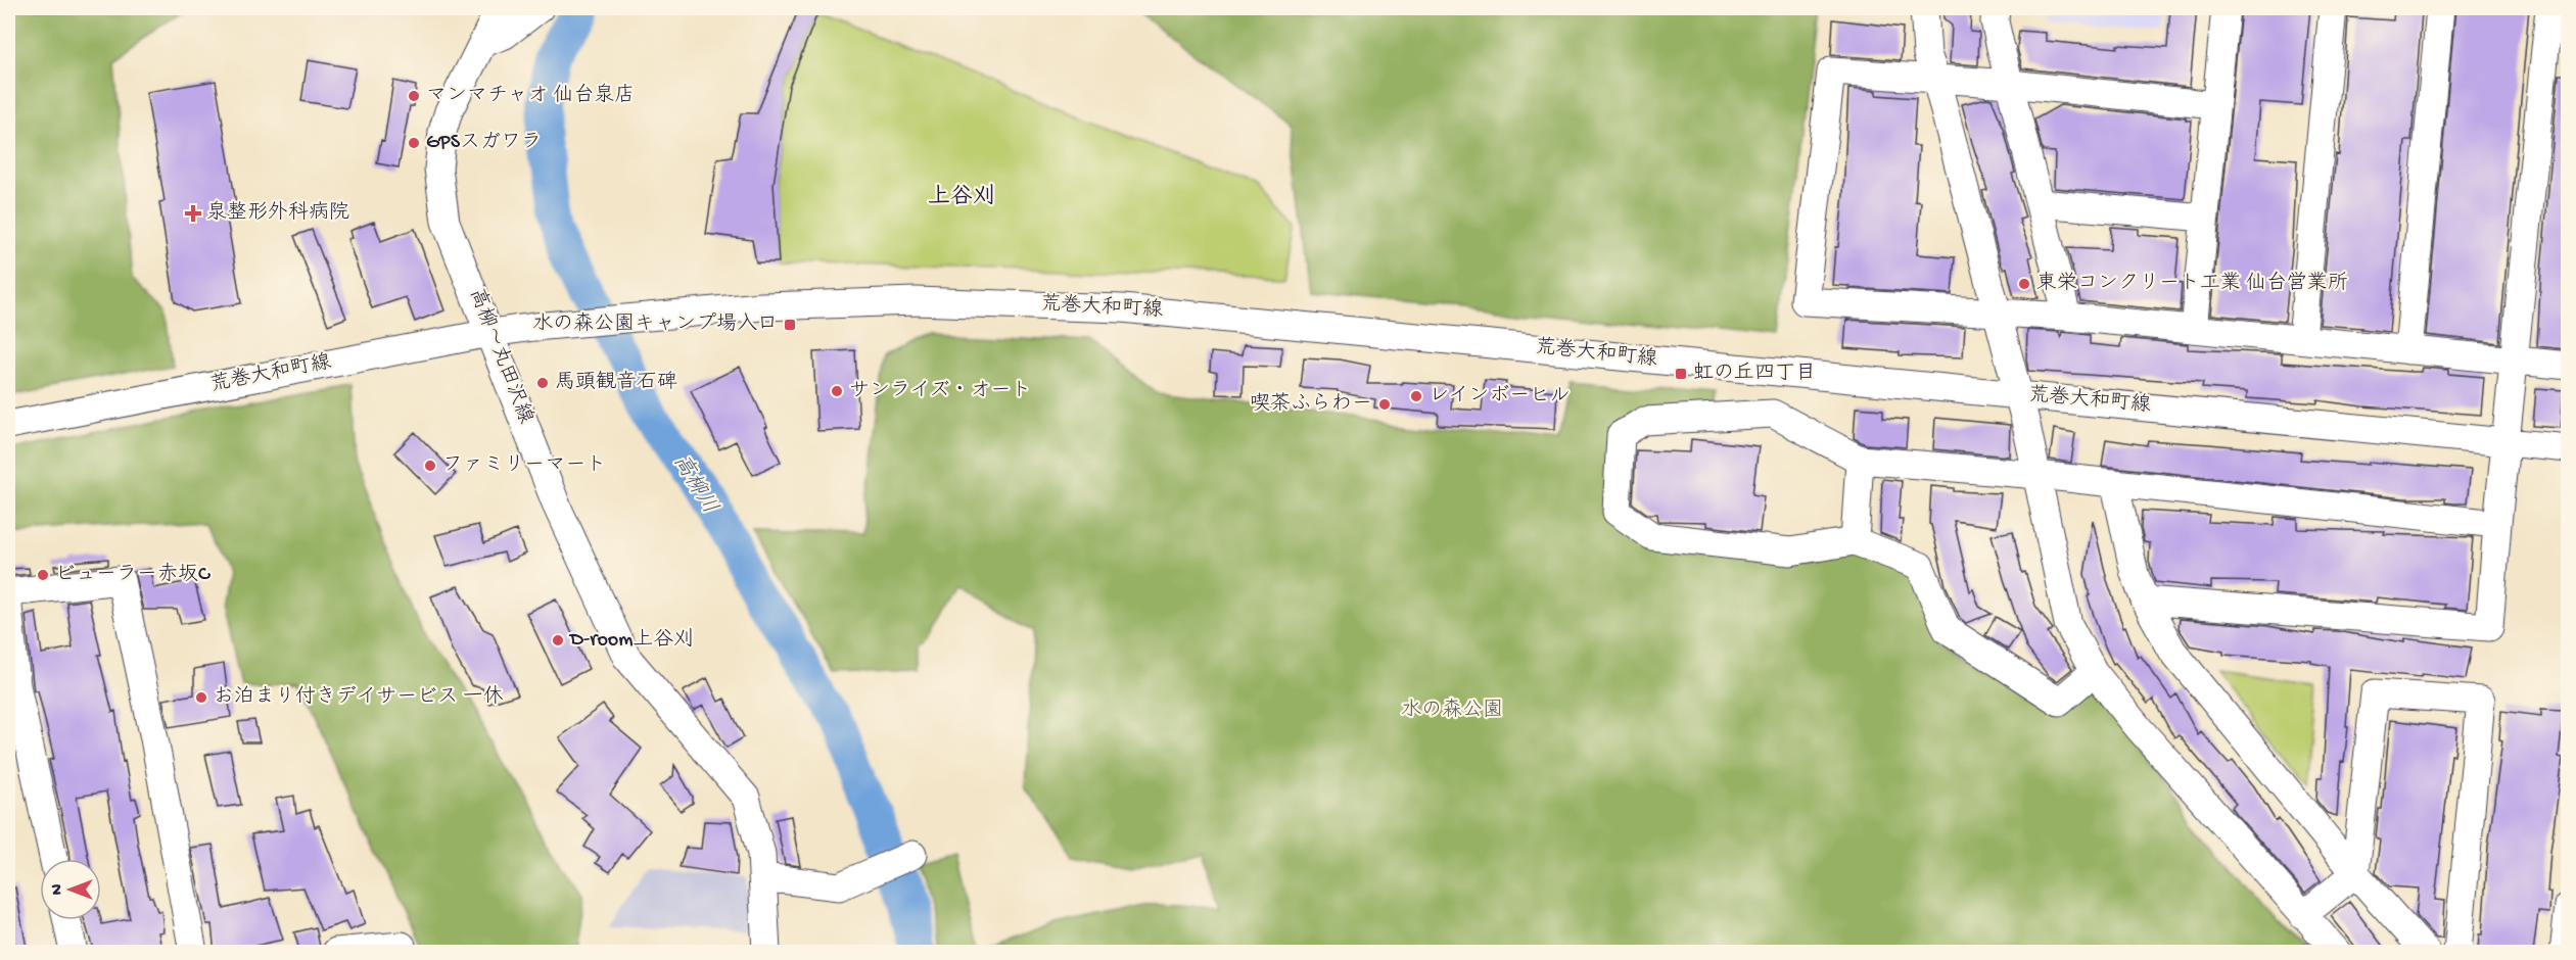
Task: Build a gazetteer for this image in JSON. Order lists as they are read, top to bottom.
{
  "streets": {
    "street": ["荒巻大和町線", "高柳～丸田沢線"]
  },
  "crossings": [
    ["荒巻大和町線", "高柳～丸田沢線"]
  ],
  "districts": ["上谷刈"],
  "water": ["高柳川"],
  "parks": ["水の森公園"],
  "places": {
    "other": [
      "マンマチャオ 仙台泉店",
      "GPSスガワラ",
      "東栄コンクリート工業 仙台営業所",
      "馬頭観音石碑",
      "サンライズ・オート",
      "レインボーヒル",
      "喫茶ふらわー",
      "ファミリーマート",
      "ビューラー赤坂C",
      "D-room上谷刈",
      "お泊まり付きデイサービス 一休"
    ],
    "health": ["泉整形外科病院"],
    "transit": ["水の森公園キャンプ場入口", "虹の丘四丁目"]
  },
  "north": "left"
}
